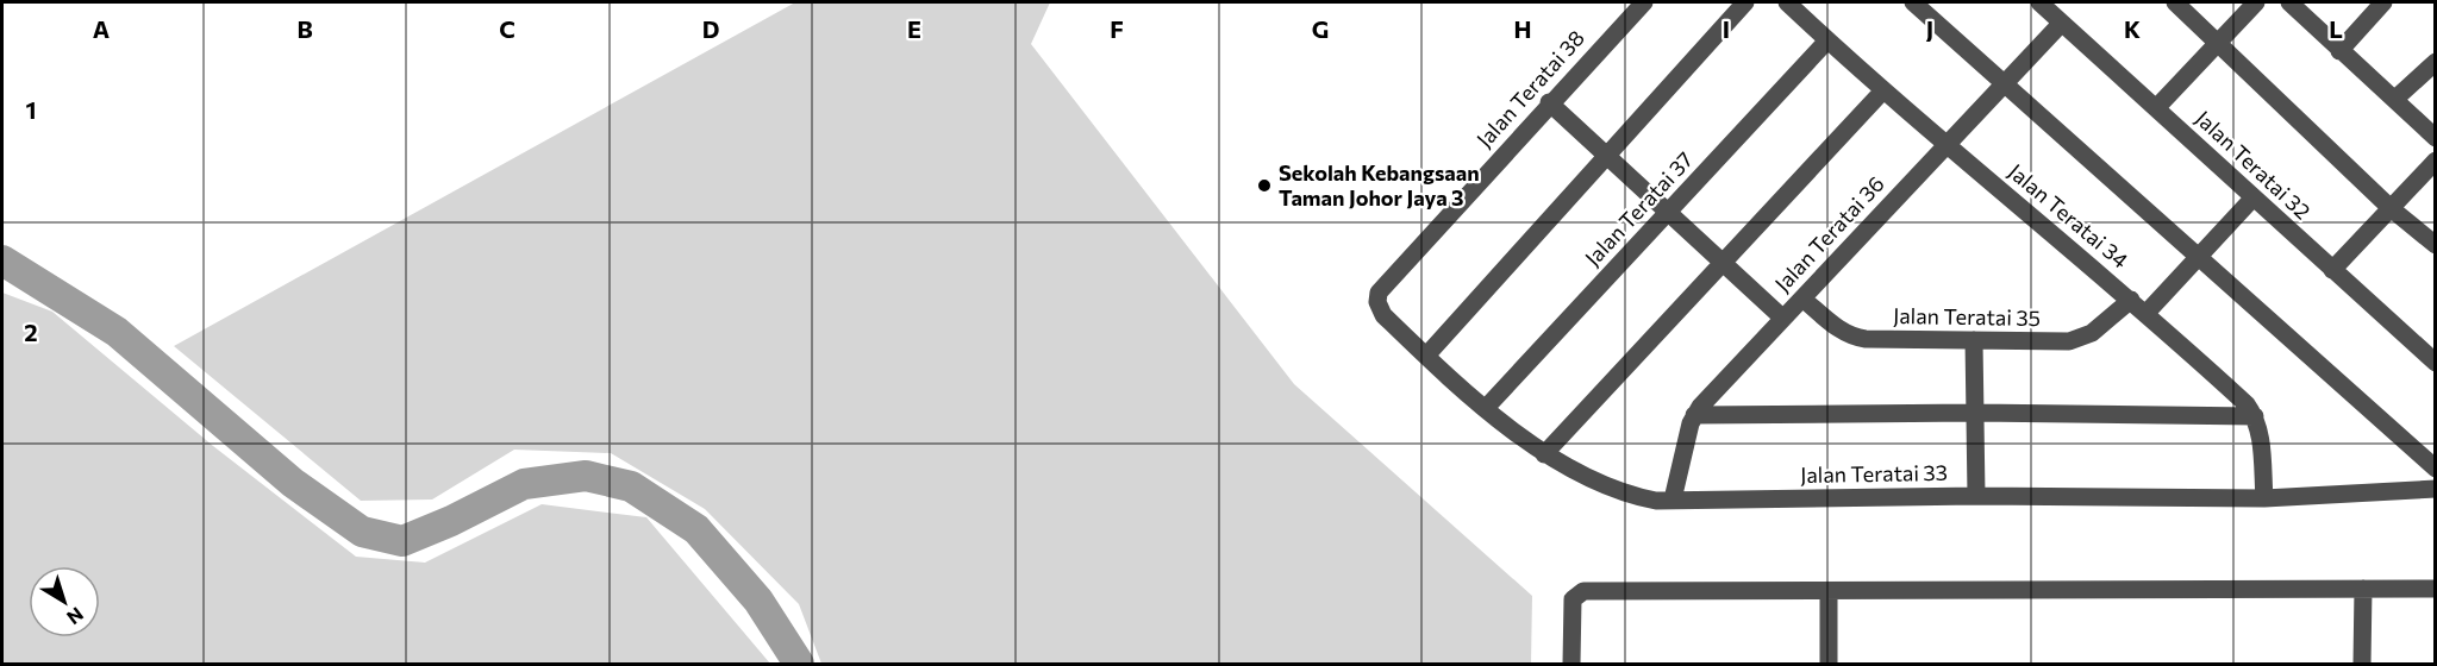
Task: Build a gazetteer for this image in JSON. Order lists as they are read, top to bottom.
{
  "streets": {
    "street": [
      "Jalan Teratai 38",
      "Jalan Teratai 32",
      "Jalan Teratai 37",
      "Jalan Teratai 34",
      "Jalan Teratai 36",
      "Jalan Teratai 35",
      "Jalan Teratai 33"
    ]
  },
  "crossings": [
    ["Jalan Teratai 38", "Jalan Teratai 33"],
    ["Jalan Teratai 32", "Jalan Teratai 36"],
    ["Jalan Teratai 37", "Jalan Teratai 34"],
    ["Jalan Teratai 37", "Jalan Teratai 33"],
    ["Jalan Teratai 34", "Jalan Teratai 36"],
    ["Jalan Teratai 34", "Jalan Teratai 35"],
    ["Jalan Teratai 36", "Jalan Teratai 35"],
    ["Jalan Teratai 36", "Jalan Teratai 33"]
  ],
  "places": ["Sekolah Kebangsaan Taman Johor Jaya 3"],
  "north": "bottom right",
  "grid": {
    "columns": [
      "A",
      "B",
      "C",
      "D",
      "E",
      "F",
      "G",
      "H",
      "I",
      "J",
      "K",
      "L"
    ],
    "rows": ["1", "2"]
  }
}
